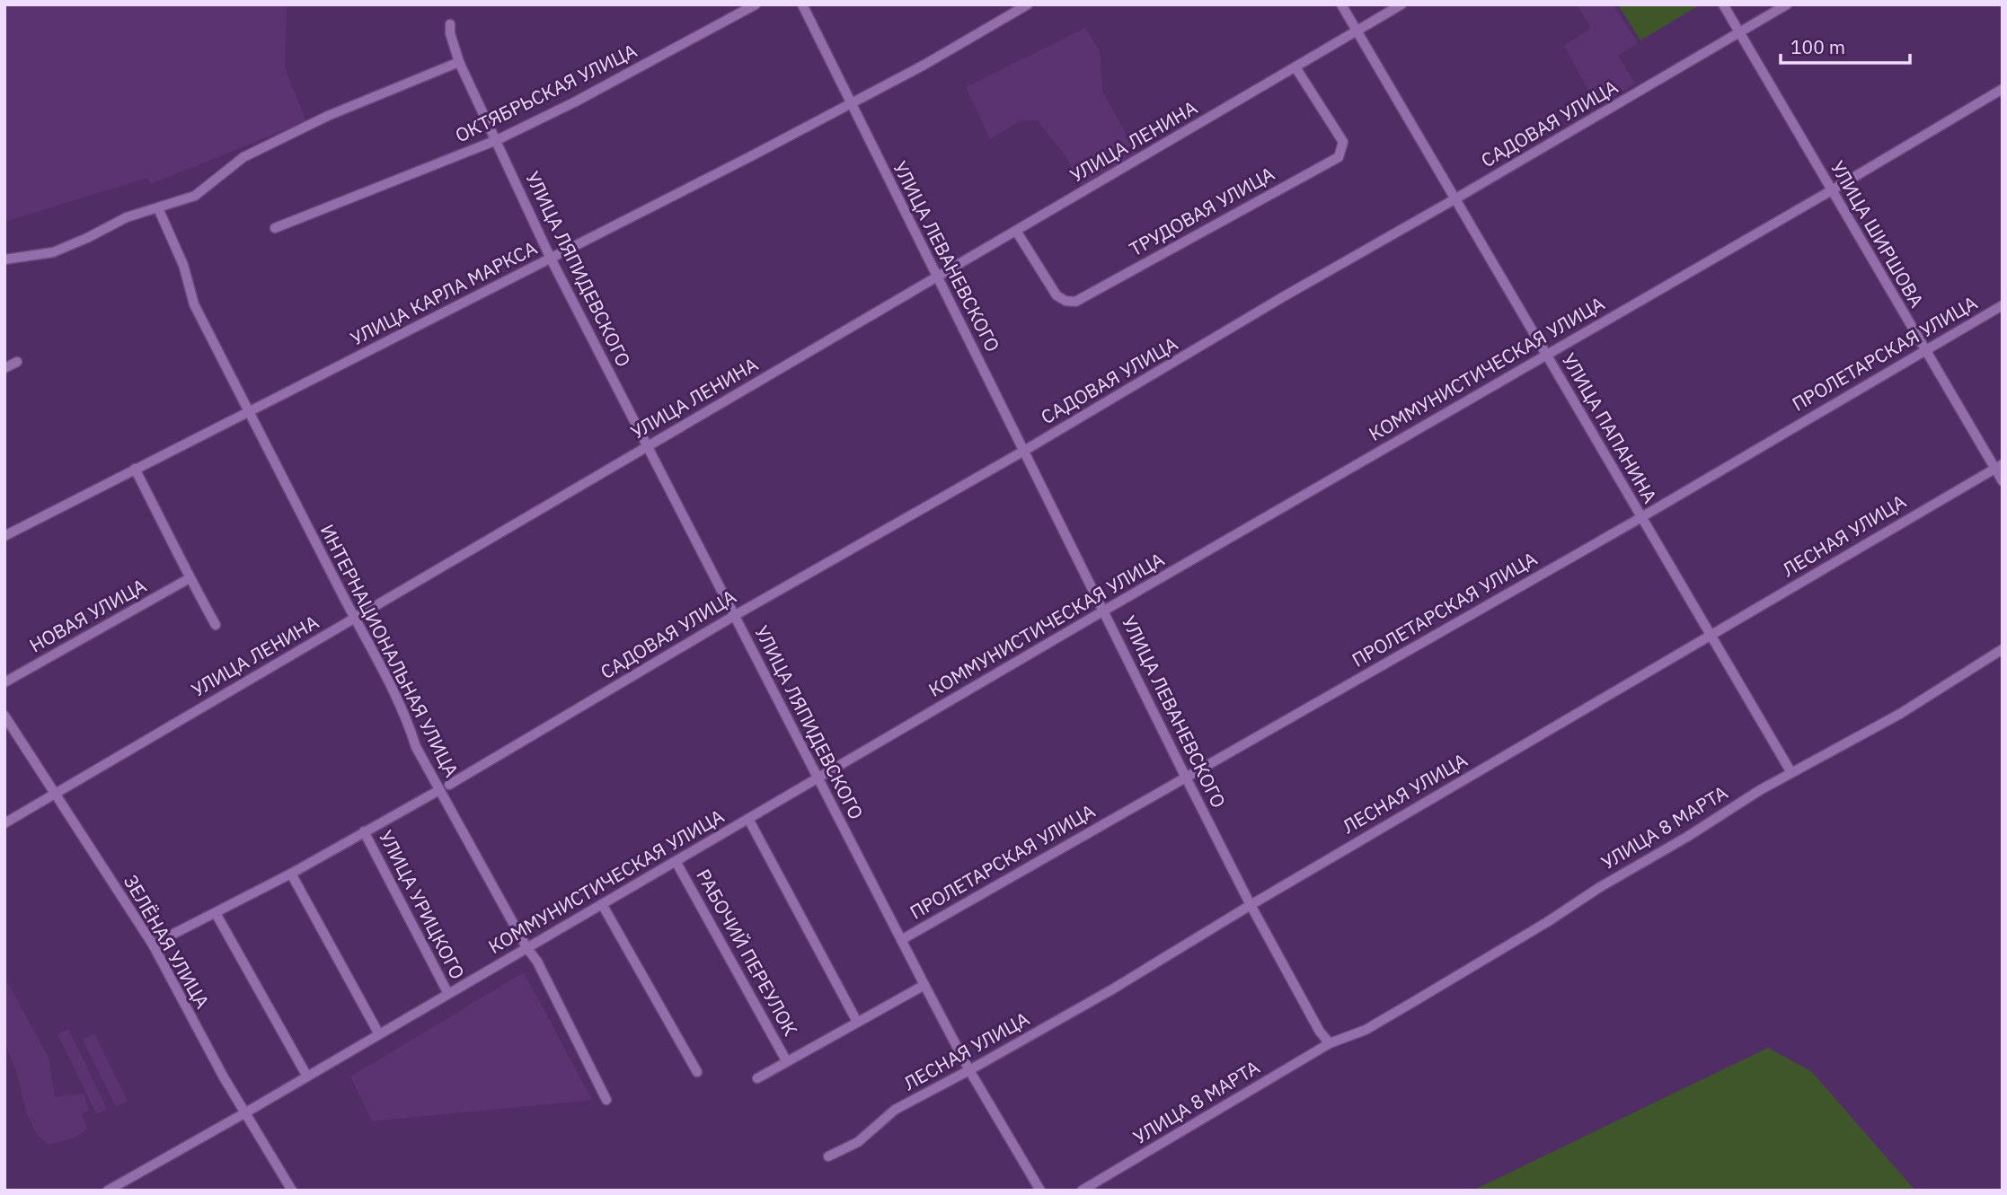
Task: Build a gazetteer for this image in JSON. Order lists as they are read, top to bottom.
{
  "streets": {
    "street": [
      "ОКТЯБРЬСКАЯ УЛИЦА",
      "САДОВАЯ УЛИЦА",
      "УЛИЦА ЛЕНИНА",
      "ТРУДОВАЯ УЛИЦА",
      "УЛИЦА ШИРШОВА",
      "УЛИЦА ЛЕВАНЕВСКОГО",
      "УЛИЦА ЛЯПИДЕВСКОГО",
      "УЛИЦА КАРЛА МАРКСА",
      "ПРОЛЕТАРСКАЯ УЛИЦА",
      "КОММУНИСТИЧЕСКАЯ УЛИЦА",
      "УЛИЦА ПАПАНИНА",
      "ЛЕСНАЯ УЛИЦА",
      "НОВАЯ УЛИЦА",
      "ИНТЕРНАЦИОНАЛЬНАЯ УЛИЦА",
      "УЛИЦА 8 МАРТА",
      "УЛИЦА УРИЦКОГО",
      "ЗЕЛЁНАЯ УЛИЦА",
      "РАБОЧИЙ ПЕРЕУЛОК"
    ]
  },
  "crossings": [
    ["ОКТЯБРЬСКАЯ УЛИЦА", "УЛИЦА ЛЯПИДЕВСКОГО"],
    ["САДОВАЯ УЛИЦА", "УЛИЦА ШИРШОВА"],
    ["САДОВАЯ УЛИЦА", "УЛИЦА ЛЕВАНЕВСКОГО"],
    ["САДОВАЯ УЛИЦА", "УЛИЦА ЛЯПИДЕВСКОГО"],
    ["САДОВАЯ УЛИЦА", "УЛИЦА ПАПАНИНА"],
    ["УЛИЦА ЛЕНИНА", "ТРУДОВАЯ УЛИЦА"],
    ["УЛИЦА ЛЕНИНА", "УЛИЦА ЛЕВАНЕВСКОГО"],
    ["УЛИЦА ЛЕНИНА", "УЛИЦА ЛЯПИДЕВСКОГО"],
    ["УЛИЦА ЛЕНИНА", "УЛИЦА ПАПАНИНА"],
    ["УЛИЦА ЛЕНИНА", "ИНТЕРНАЦИОНАЛЬНАЯ УЛИЦА"],
    ["УЛИЦА ЛЕНИНА", "ЗЕЛЁНАЯ УЛИЦА"],
    ["УЛИЦА ШИРШОВА", "ПРОЛЕТАРСКАЯ УЛИЦА"],
    ["УЛИЦА ШИРШОВА", "КОММУНИСТИЧЕСКАЯ УЛИЦА"],
    ["УЛИЦА ШИРШОВА", "ЛЕСНАЯ УЛИЦА"],
    ["УЛИЦА ЛЕВАНЕВСКОГО", "УЛИЦА КАРЛА МАРКСА"],
    ["УЛИЦА ЛЕВАНЕВСКОГО", "ПРОЛЕТАРСКАЯ УЛИЦА"],
    ["УЛИЦА ЛЕВАНЕВСКОГО", "КОММУНИСТИЧЕСКАЯ УЛИЦА"],
    ["УЛИЦА ЛЕВАНЕВСКОГО", "ЛЕСНАЯ УЛИЦА"],
    ["УЛИЦА ЛЕВАНЕВСКОГО", "УЛИЦА 8 МАРТА"],
    ["УЛИЦА ЛЯПИДЕВСКОГО", "УЛИЦА КАРЛА МАРКСА"],
    ["УЛИЦА ЛЯПИДЕВСКОГО", "ПРОЛЕТАРСКАЯ УЛИЦА"],
    ["УЛИЦА ЛЯПИДЕВСКОГО", "КОММУНИСТИЧЕСКАЯ УЛИЦА"],
    ["УЛИЦА ЛЯПИДЕВСКОГО", "ЛЕСНАЯ УЛИЦА"],
    ["УЛИЦА КАРЛА МАРКСА", "ИНТЕРНАЦИОНАЛЬНАЯ УЛИЦА"],
    ["ПРОЛЕТАРСКАЯ УЛИЦА", "УЛИЦА ПАПАНИНА"],
    ["КОММУНИСТИЧЕСКАЯ УЛИЦА", "УЛИЦА ПАПАНИНА"],
    ["КОММУНИСТИЧЕСКАЯ УЛИЦА", "ИНТЕРНАЦИОНАЛЬНАЯ УЛИЦА"],
    ["КОММУНИСТИЧЕСКАЯ УЛИЦА", "УЛИЦА УРИЦКОГО"],
    ["КОММУНИСТИЧЕСКАЯ УЛИЦА", "ЗЕЛЁНАЯ УЛИЦА"],
    ["КОММУНИСТИЧЕСКАЯ УЛИЦА", "РАБОЧИЙ ПЕРЕУЛОК"],
    ["УЛИЦА ПАПАНИНА", "ЛЕСНАЯ УЛИЦА"],
    ["УЛИЦА ПАПАНИНА", "УЛИЦА 8 МАРТА"]
  ],
  "scale_bar": "100 m"
}
